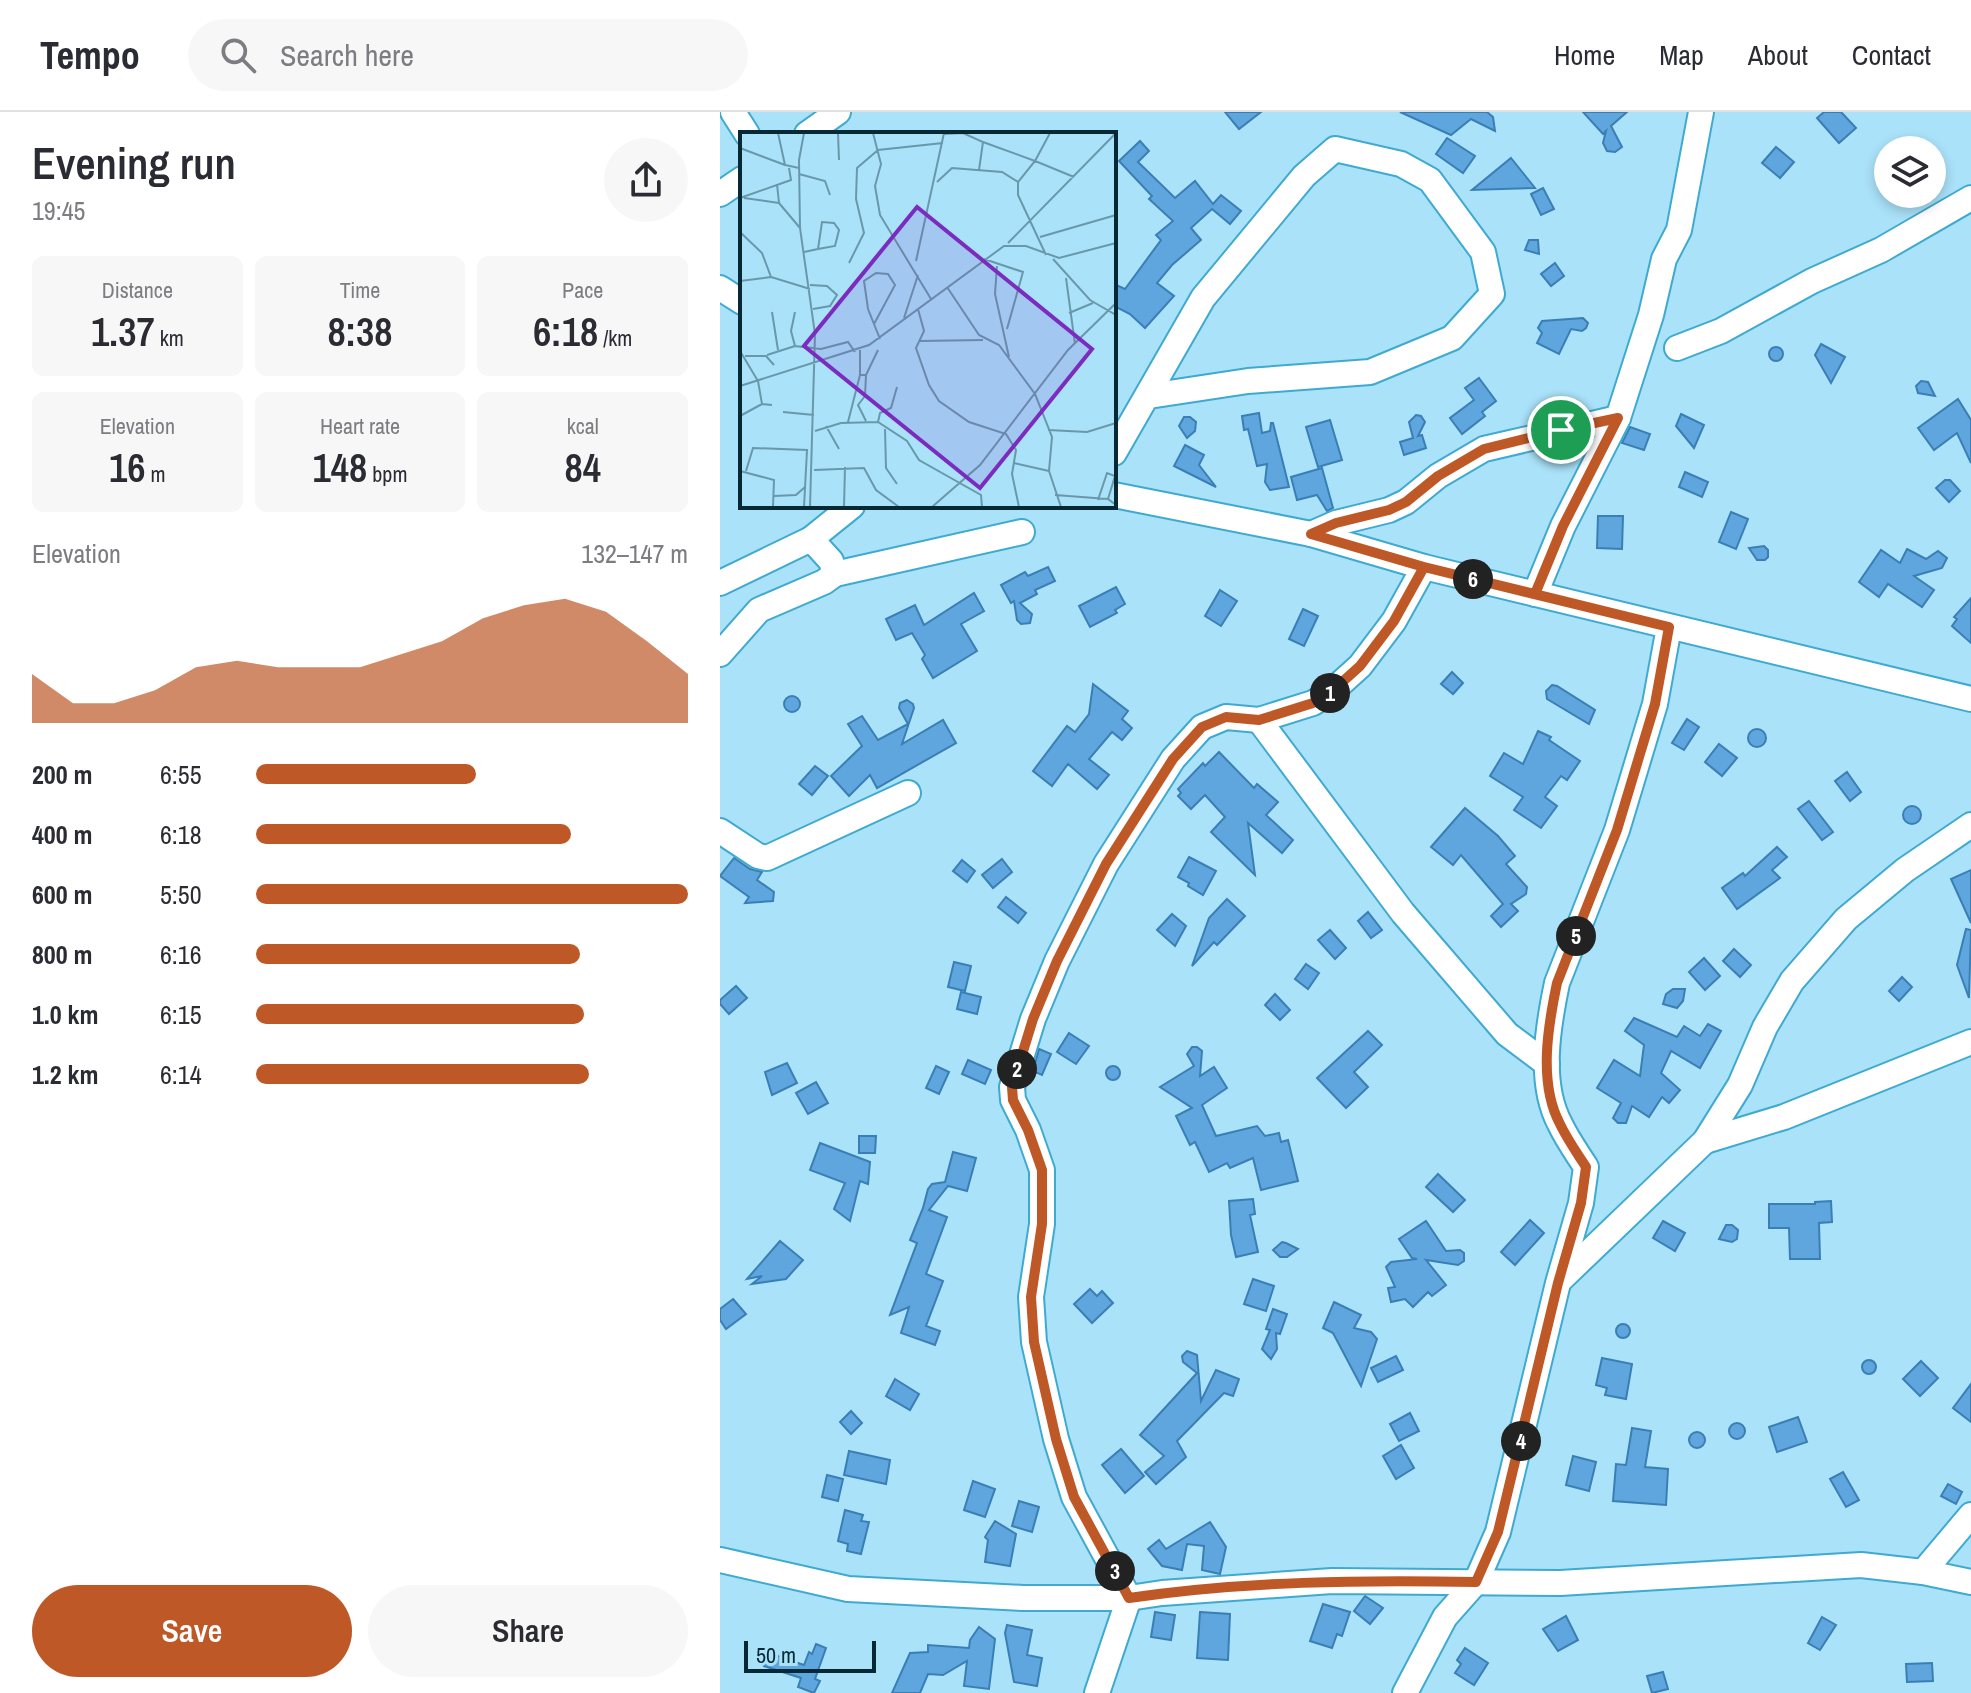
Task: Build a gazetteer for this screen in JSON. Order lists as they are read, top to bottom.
{
  "scale_bar": "50 m",
  "page": {
    "header": "Tempo",
    "search": "Search here",
    "nav": [
      "Home",
      "Map",
      "About",
      "Contact"
    ],
    "heading": ["Evening run", "19:45"],
    "stats": [
      ["Distance", "1.37 km"],
      ["Time", "8:38"],
      ["Pace", "6:18 /km"],
      ["Elevation", "16 m"],
      ["Heart rate", "148 bpm"],
      ["kcal", "84"]
    ],
    "chart": ["Elevation", "132–147 m"],
    "pins": [
      "6",
      "1",
      "5",
      "2",
      "4",
      "3"
    ],
    "list": [
      {
        "name": "200 m",
        "note": "6:55"
      },
      {
        "name": "400 m",
        "note": "6:18"
      },
      {
        "name": "600 m",
        "note": "5:50"
      },
      {
        "name": "800 m",
        "note": "6:16"
      },
      {
        "name": "1.0 km",
        "note": "6:15"
      },
      {
        "name": "1.2 km",
        "note": "6:14"
      }
    ],
    "buttons": ["Save", "Share"],
    "scale": "50 m"
  }
}
